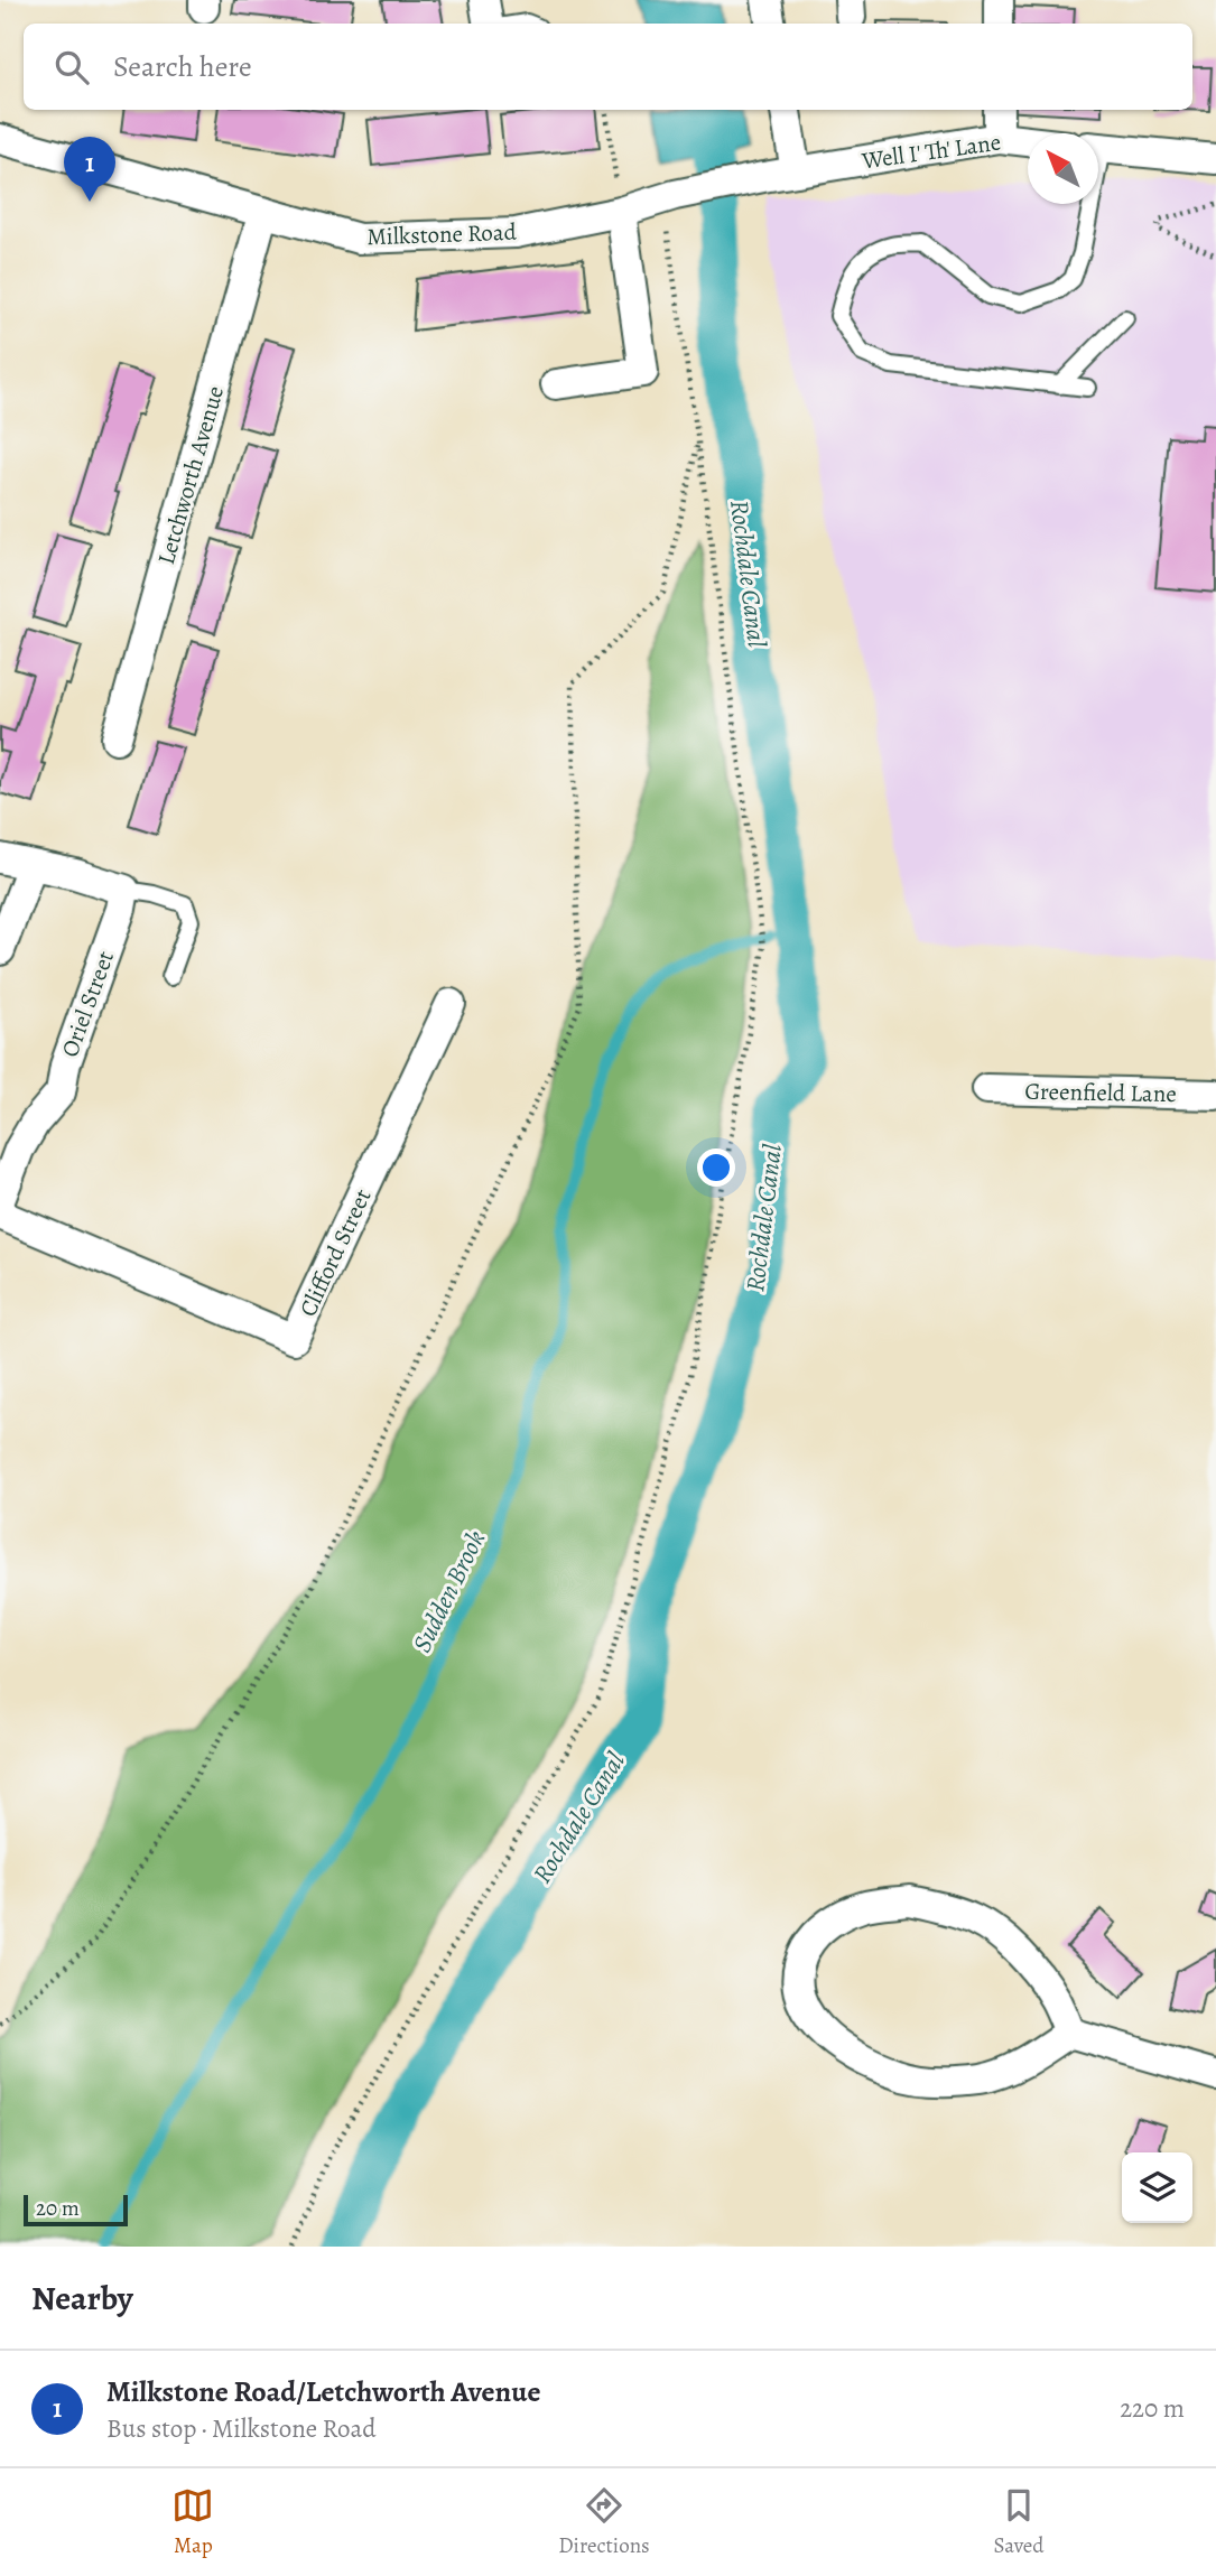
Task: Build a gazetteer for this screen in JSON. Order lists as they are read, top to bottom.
{
  "streets": {
    "street": [
      "Well I' Th' Lane",
      "Milkstone Road",
      "Letchworth Avenue",
      "Oriel Street",
      "Greenfield Lane",
      "Clifford Street"
    ]
  },
  "crossings": [
    ["Well I' Th' Lane", "Milkstone Road"],
    ["Milkstone Road", "Letchworth Avenue"]
  ],
  "water": ["Rochdale Canal", "Sudden Brook"],
  "scale_bar": "20 m",
  "north": "top left",
  "page": {
    "search": "Search here",
    "pins": "1",
    "scale": "20 m",
    "heading": "Nearby",
    "list": [
      {
        "mark": "1",
        "name": "Milkstone Road/Letchworth Avenue",
        "note": "Bus stop · Milkstone Road",
        "value": "220 m"
      }
    ],
    "nav": ["Map", "Directions", "Saved"]
  }
}
